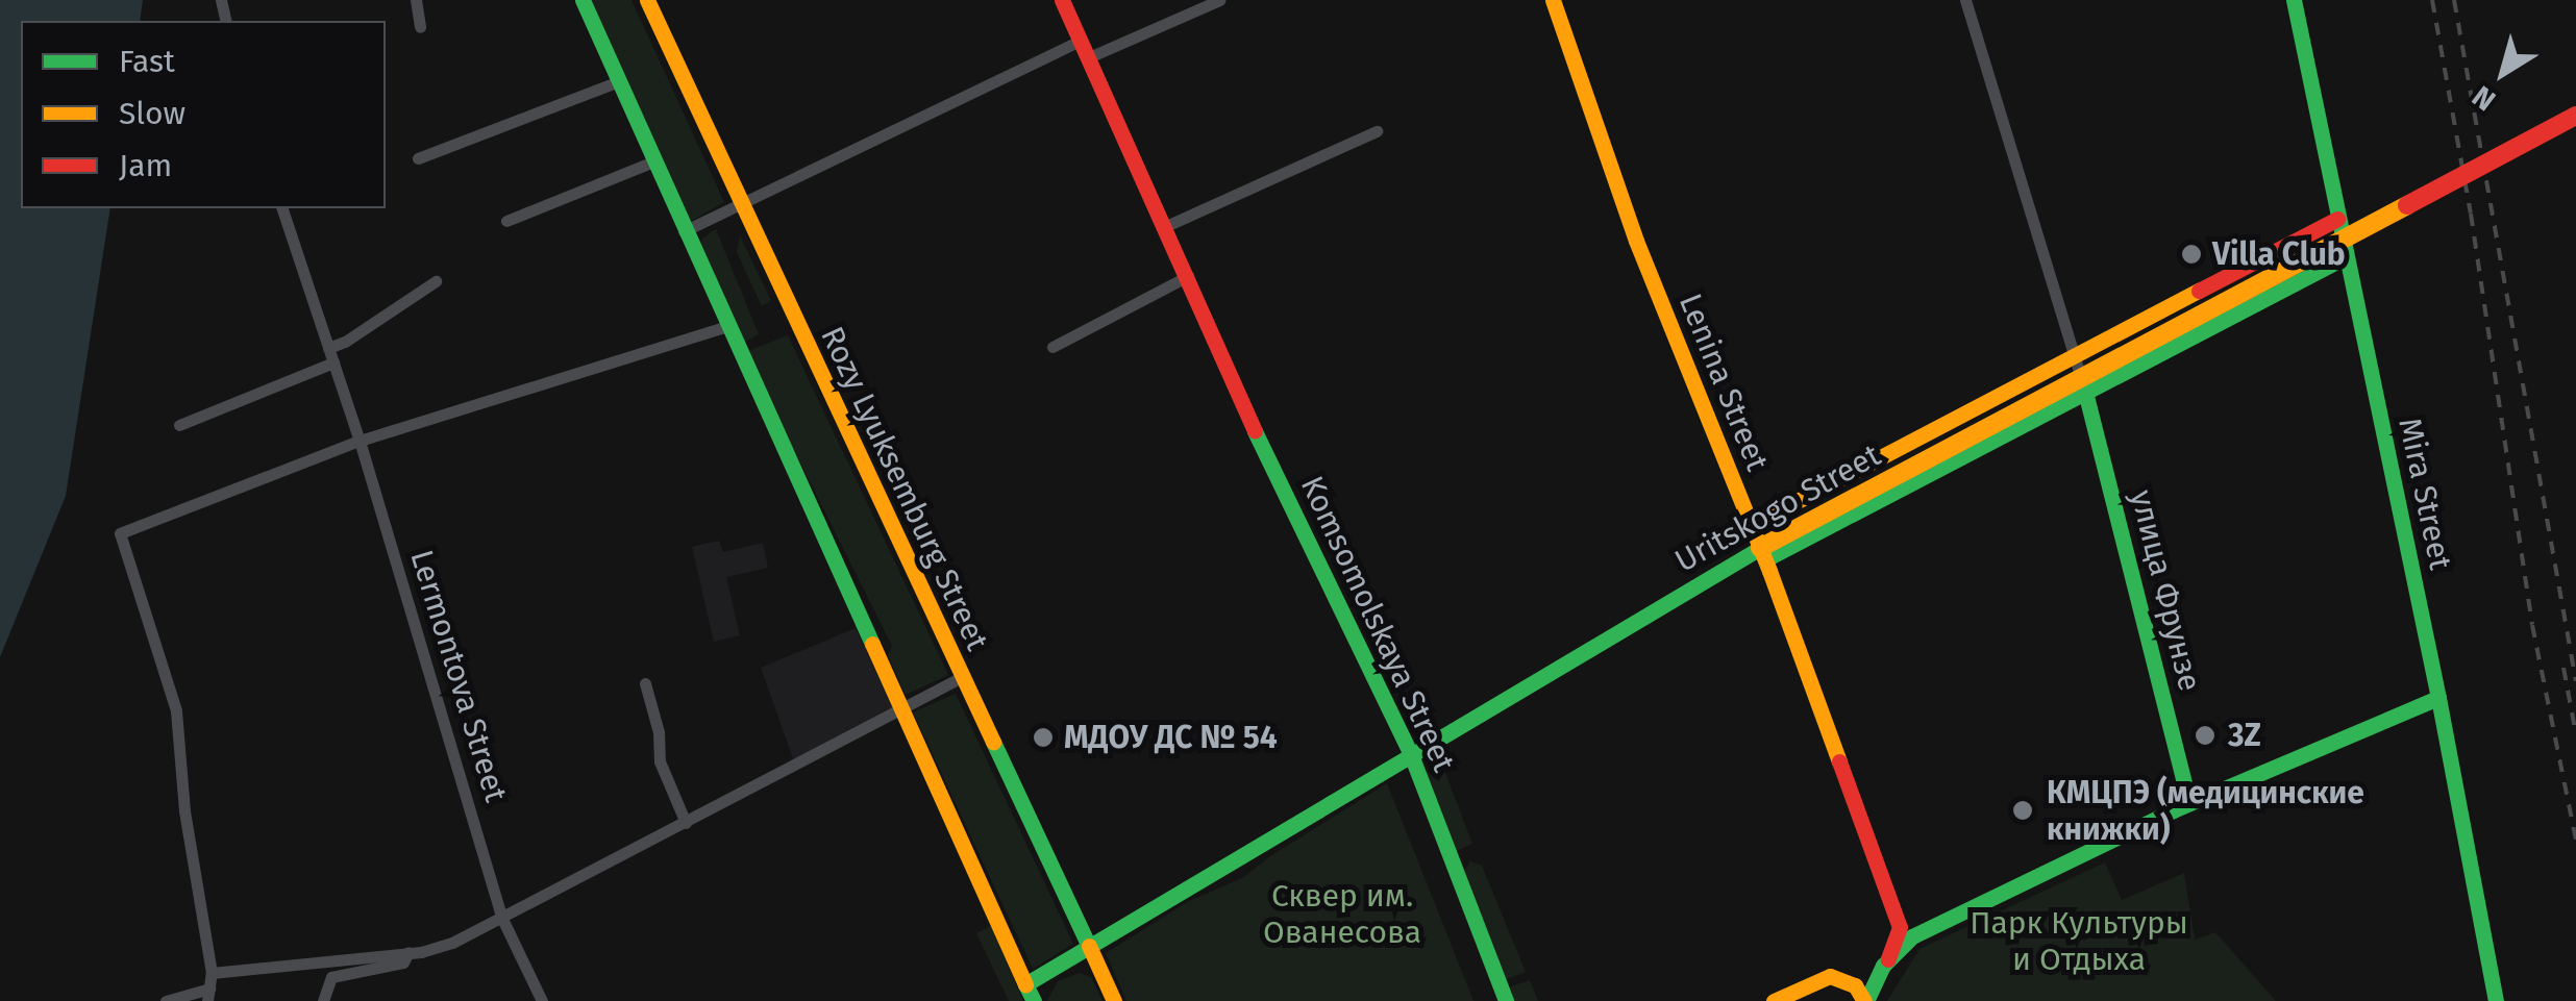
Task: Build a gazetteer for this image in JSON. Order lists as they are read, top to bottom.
{
  "streets": {
    "main road": [
      "Lenina Street",
      "Rozy Lyuksemburg Street",
      "Mira Street",
      "Uritskogo Street",
      "улица Фрунзе",
      "Komsomolskaya Street"
    ],
    "street": ["Lermontova Street"]
  },
  "crossings": [
    ["Lenina Street", "Uritskogo Street"],
    ["Rozy Lyuksemburg Street", "Uritskogo Street"],
    ["Mira Street", "Uritskogo Street"],
    ["Uritskogo Street", "улица Фрунзе"],
    ["Uritskogo Street", "Komsomolskaya Street"]
  ],
  "parks": ["Сквер им. Ованесова", "Парк Культуры и Отдыха"],
  "places": [
    "Villa Club",
    "3Z",
    "МДОУ ДС № 54",
    "КМЦПЭ (медицинские книжки)"
  ],
  "legend": ["Fast", "Slow", "Jam"],
  "north": "bottom left"
}
